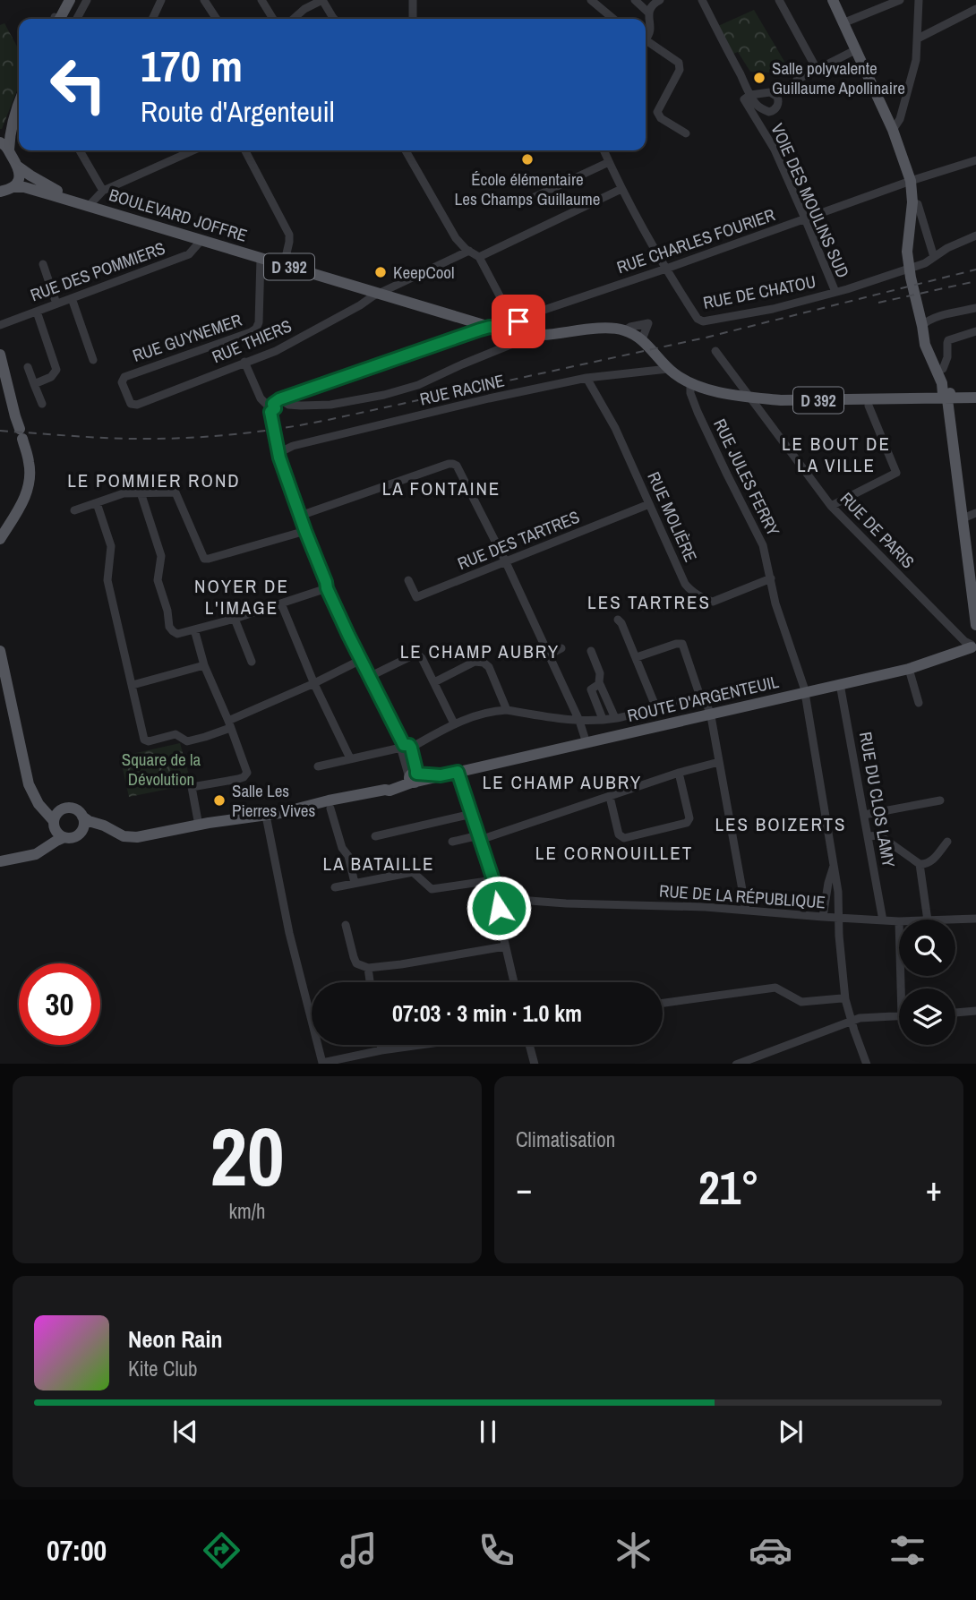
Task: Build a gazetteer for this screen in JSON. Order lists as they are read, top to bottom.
{
  "streets": {
    "main road": ["BOULEVARD JOFFRE", "D 392", "ROUTE D'ARGENTEUIL"],
    "street": [
      "VOIE DES MOULINS SUD",
      "RUE CHARLES FOURIER",
      "RUE DES POMMIERS",
      "RUE DE CHATOU",
      "RUE GUYNEMER",
      "RUE THIERS",
      "RUE RACINE",
      "RUE JULES FERRY",
      "RUE MOLIÈRE",
      "RUE DE PARIS",
      "RUE DES TARTRES",
      "RUE DU CLOS LAMY",
      "RUE DE LA RÉPUBLIQUE"
    ]
  },
  "crossings": [
    ["VOIE DES MOULINS SUD", "RUE CHARLES FOURIER"],
    ["VOIE DES MOULINS SUD", "RUE DE CHATOU"],
    ["BOULEVARD JOFFRE", "RUE CHARLES FOURIER"],
    ["BOULEVARD JOFFRE", "RUE DES POMMIERS"],
    ["BOULEVARD JOFFRE", "RUE GUYNEMER"],
    ["BOULEVARD JOFFRE", "RUE THIERS"],
    ["BOULEVARD JOFFRE", "RUE RACINE"],
    ["BOULEVARD JOFFRE", "RUE JULES FERRY"],
    ["BOULEVARD JOFFRE", "RUE DE PARIS"],
    ["RUE CHARLES FOURIER", "RUE DE CHATOU"],
    ["RUE GUYNEMER", "RUE THIERS"],
    ["RUE RACINE", "RUE MOLIÈRE"],
    ["RUE JULES FERRY", "RUE MOLIÈRE"],
    ["RUE JULES FERRY", "ROUTE D'ARGENTEUIL"],
    ["RUE JULES FERRY", "RUE DE LA RÉPUBLIQUE"],
    ["RUE MOLIÈRE", "RUE DES TARTRES"],
    ["RUE DE PARIS", "ROUTE D'ARGENTEUIL"],
    ["ROUTE D'ARGENTEUIL", "RUE DU CLOS LAMY"],
    ["RUE DU CLOS LAMY", "RUE DE LA RÉPUBLIQUE"]
  ],
  "districts": [
    "LE BOUT DE LA VILLE",
    "LE POMMIER ROND",
    "LA FONTAINE",
    "NOYER DE L'IMAGE",
    "LES TARTRES",
    "LE CHAMP AUBRY",
    "LE CHAMP AUBRY",
    "LES BOIZERTS",
    "LE CORNOUILLET",
    "LA BATAILLE"
  ],
  "parks": ["Square de la Dévolution"],
  "places": [
    "Salle polyvalente Guillaume Apollinaire",
    "École élémentaire Les Champs Guillaume",
    "KeepCool",
    "Salle Les Pierres Vives"
  ],
  "page": {
    "turn": ["170 m", "Route d'Argenteuil"],
    "limit": "30",
    "trip": "07:03 · 3 min · 1.0 km",
    "tile": [
      ["20", "km/h"],
      "Climatisation"
    ],
    "heat": ["−", "21°", "+"],
    "song": ["Neon Rain", "Kite Club"],
    "tabs": "07:00"
  }
}
